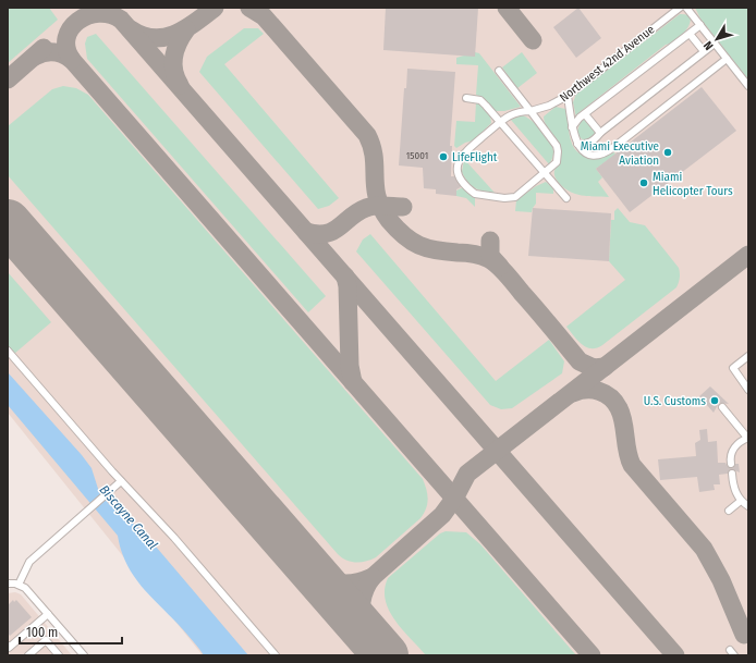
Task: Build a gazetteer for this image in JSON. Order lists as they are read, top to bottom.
{
  "streets": {
    "street": ["Northwest 42nd Avenue"]
  },
  "water": ["Biscayne Canal"],
  "places": [
    "Miami Executive Aviation",
    "LifeFlight",
    "Miami Helicopter Tours",
    "U.S. Customs"
  ],
  "house_numbers": ["15001"],
  "scale_bar": "100 m",
  "north": "bottom left"
}
